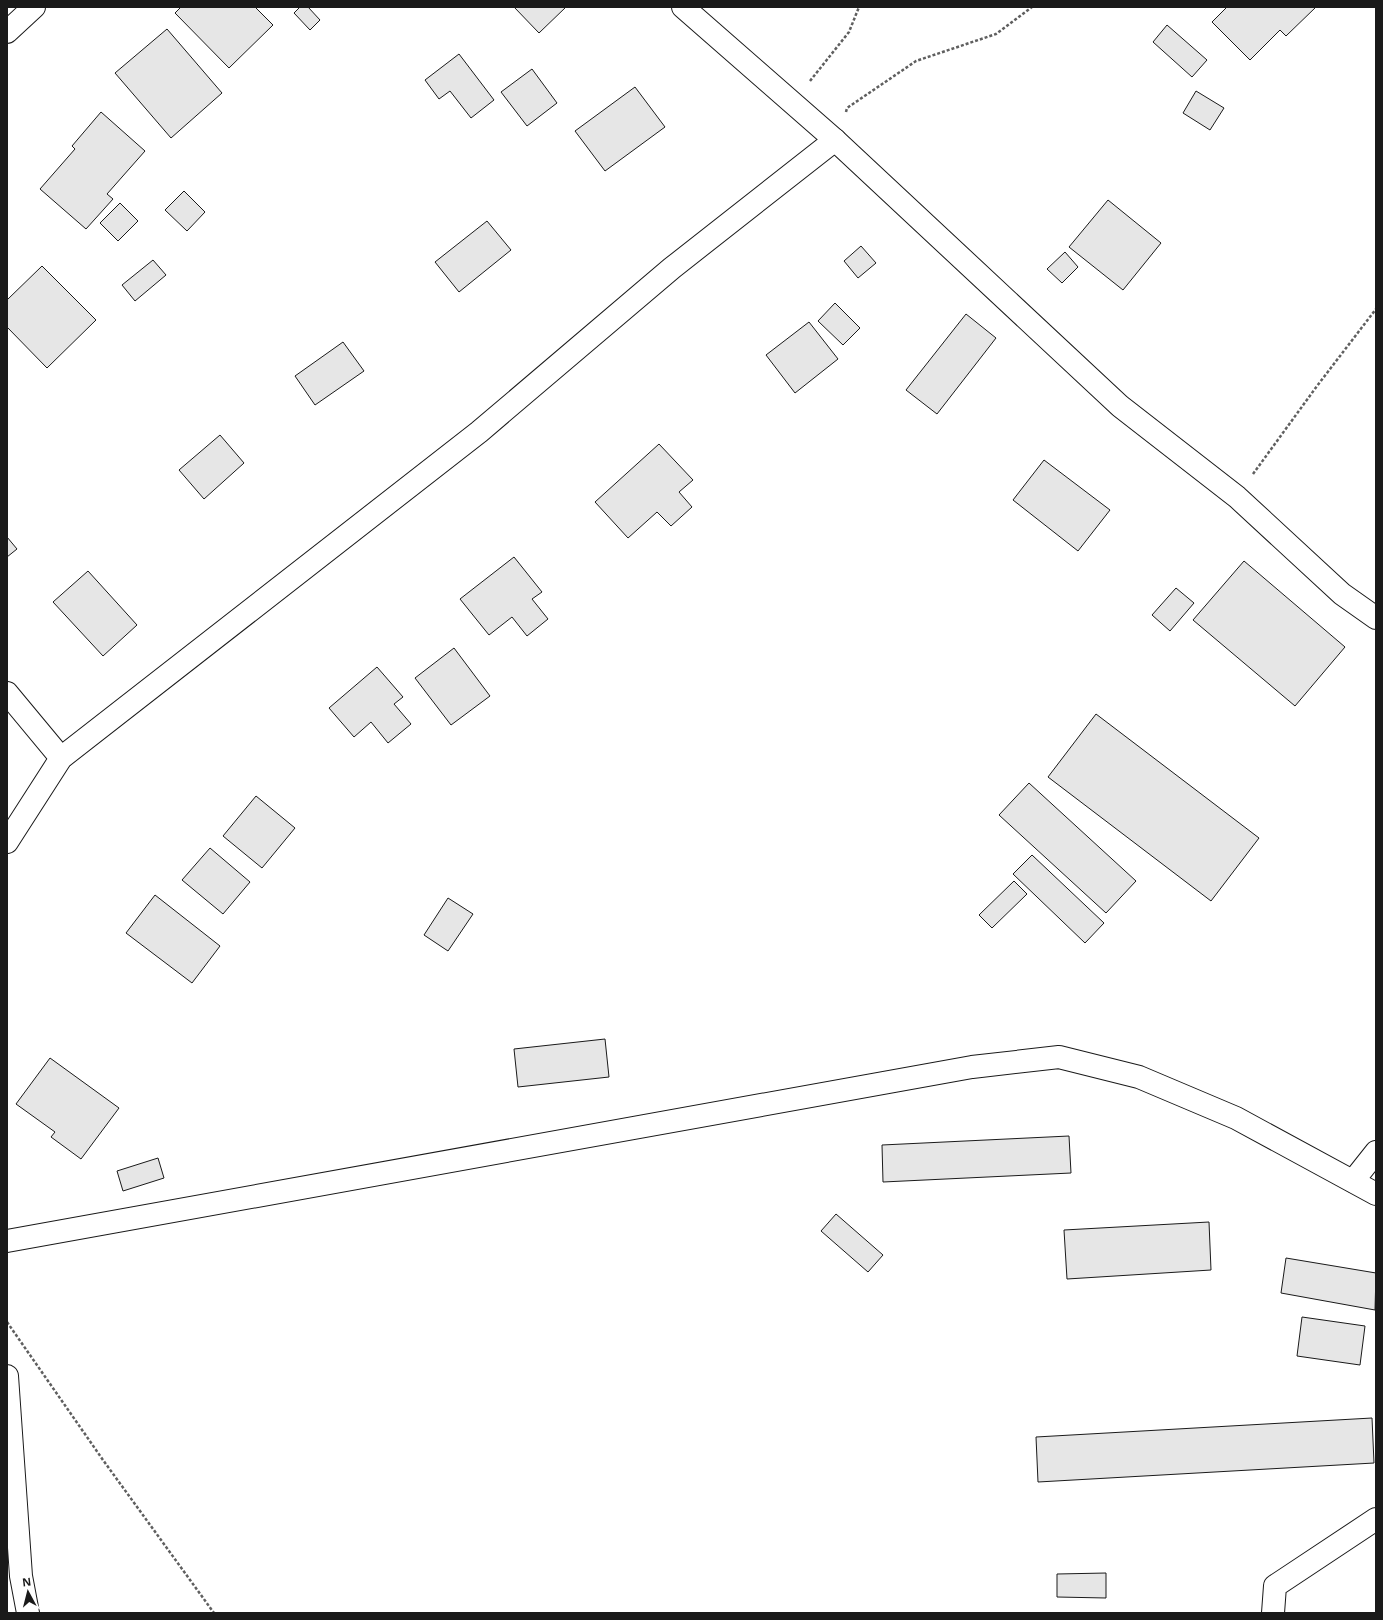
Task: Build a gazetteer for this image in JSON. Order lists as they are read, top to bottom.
{
  "north": "top"
}
